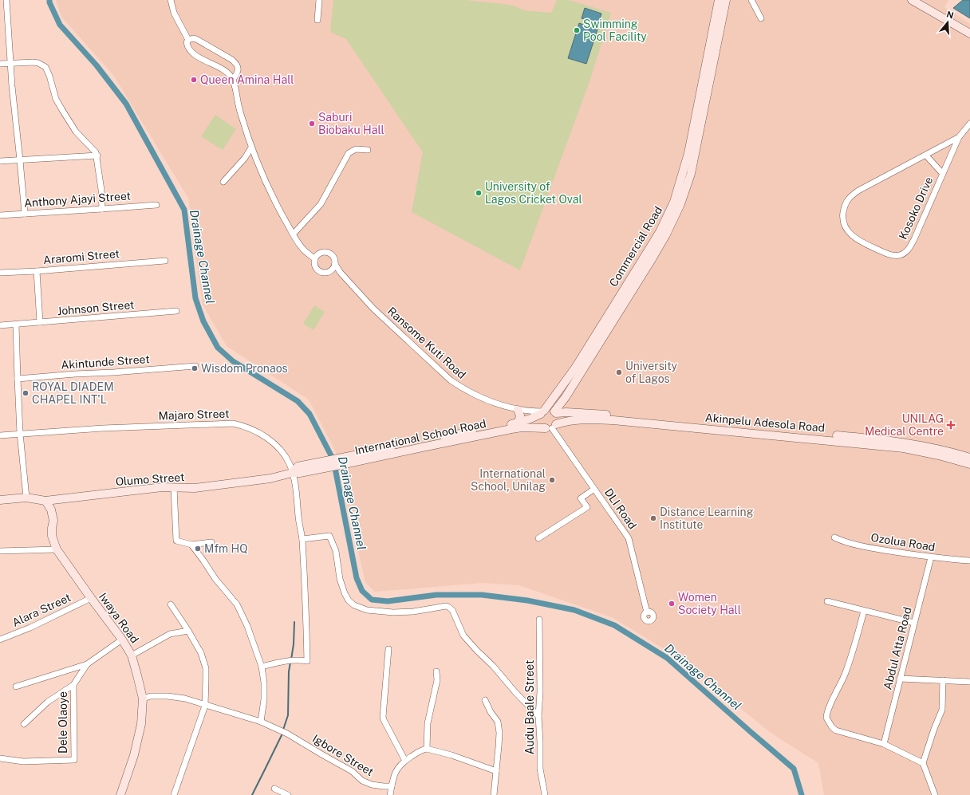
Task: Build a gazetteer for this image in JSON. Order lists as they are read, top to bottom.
{
  "streets": {
    "street": [
      "Anthony Ajayi Street",
      "Kosoko Drive",
      "Commercial Road",
      "Araromi Street",
      "Johnson Street",
      "Ransome Kuti Road",
      "Akintunde Street",
      "Majaro Street",
      "Akinpelu Adesola Road",
      "International School Road",
      "Olumo Street",
      "DLI Road",
      "Ozolua Road",
      "Alara Street",
      "Iwaya Road",
      "Abdul Atta Road",
      "Audu Baale Street",
      "Dele Olaoye",
      "Igbore Street"
    ]
  },
  "crossings": [
    ["Commercial Road", "Ransome Kuti Road"],
    ["Commercial Road", "Akinpelu Adesola Road"],
    ["Commercial Road", "International School Road"],
    ["Commercial Road", "DLI Road"],
    ["Ransome Kuti Road", "Akinpelu Adesola Road"],
    ["Ransome Kuti Road", "International School Road"],
    ["Ransome Kuti Road", "DLI Road"],
    ["Majaro Street", "International School Road"],
    ["Majaro Street", "Olumo Street"],
    ["Akinpelu Adesola Road", "International School Road"],
    ["Akinpelu Adesola Road", "DLI Road"],
    ["International School Road", "Olumo Street"],
    ["International School Road", "DLI Road"],
    ["Olumo Street", "Iwaya Road"],
    ["Ozolua Road", "Abdul Atta Road"],
    ["Alara Street", "Iwaya Road"],
    ["Iwaya Road", "Igbore Street"]
  ],
  "water": ["Drainage Channel"],
  "places": {
    "other": [
      "Swimming Pool Facility",
      "Queen Amina Hall",
      "Saburi Biobaku Hall",
      "University of Lagos Cricket Oval",
      "Wisdom Pronaos",
      "University of Lagos",
      "ROYAL DIADEM CHAPEL INT'L",
      "International School, Unilag",
      "Distance Learning Institute",
      "Mfm HQ",
      "Women Society Hall"
    ],
    "health": ["UNILAG Medical Centre"]
  },
  "north": "top"
}
